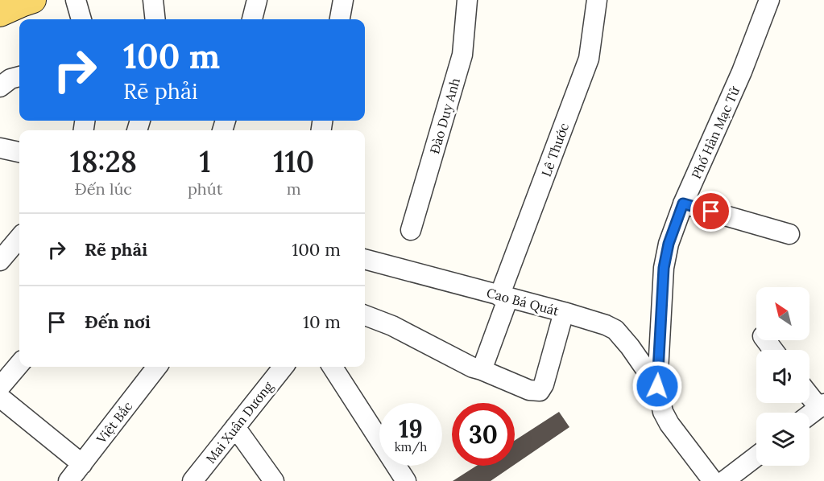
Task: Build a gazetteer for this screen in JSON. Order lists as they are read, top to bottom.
{
  "streets": {
    "street": [
      "Đào Duy Anh",
      "Phố Hàn Mạc Tử",
      "Lê Thước",
      "Cao Bá Quát",
      "Việt Bắc",
      "Mai Xuân Dương"
    ]
  },
  "crossings": [
    ["Phố Hàn Mạc Tử", "Cao Bá Quát"],
    ["Lê Thước", "Cao Bá Quát"]
  ],
  "north": "top left",
  "page": {
    "turn": ["100 m", "Rẽ phải"],
    "eta": [
      "18:28",
      "Đến lúc",
      "1",
      "phút",
      "110",
      "m"
    ],
    "list": [
      {
        "name": "Rẽ phải",
        "value": "100 m"
      },
      {
        "name": "Đến nơi",
        "value": "10 m"
      }
    ],
    "speed": "19 km/h",
    "limit": "30"
  }
}
